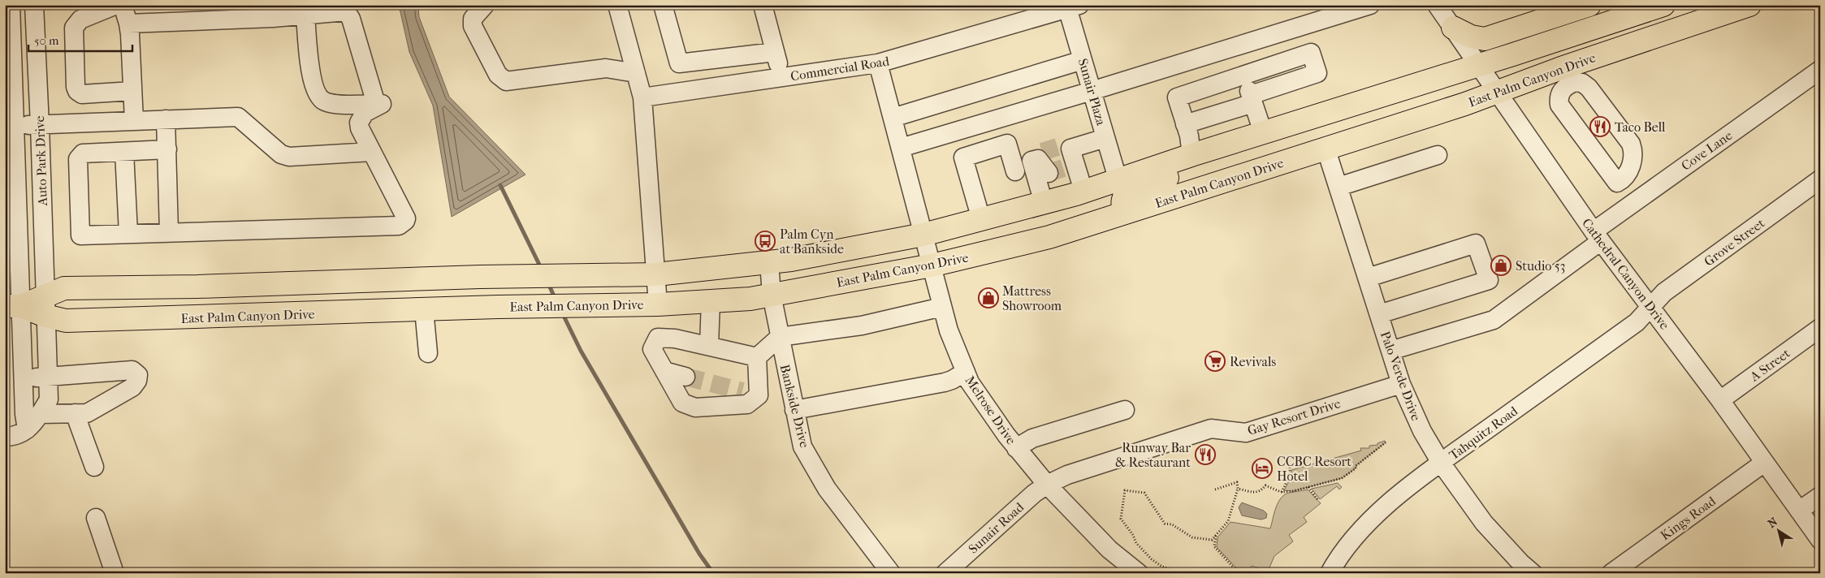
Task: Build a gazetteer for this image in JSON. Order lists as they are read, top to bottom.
{
  "streets": {
    "main road": ["East Palm Canyon Drive"],
    "street": [
      "Commercial Road",
      "Sunair Plaza",
      "Cove Lane",
      "Auto Park Drive",
      "Grove Street",
      "Cathedral Canyon Drive",
      "A Street",
      "Palo Verde Drive",
      "Bankside Drive",
      "Melrose Drive",
      "Gay Resort Drive",
      "Tahquitz Road",
      "Kings Road",
      "Sunair Road"
    ]
  },
  "crossings": [
    ["Commercial Road", "Sunair Plaza"],
    ["Commercial Road", "Melrose Drive"],
    ["East Palm Canyon Drive", "Auto Park Drive"],
    ["East Palm Canyon Drive", "Cathedral Canyon Drive"],
    ["East Palm Canyon Drive", "Palo Verde Drive"],
    ["East Palm Canyon Drive", "Bankside Drive"],
    ["East Palm Canyon Drive", "Melrose Drive"],
    ["Cove Lane", "Cathedral Canyon Drive"],
    ["Cove Lane", "Palo Verde Drive"],
    ["Grove Street", "Cathedral Canyon Drive"],
    ["Grove Street", "Tahquitz Road"],
    ["Cathedral Canyon Drive", "A Street"],
    ["Cathedral Canyon Drive", "Tahquitz Road"],
    ["Cathedral Canyon Drive", "Kings Road"],
    ["Palo Verde Drive", "Gay Resort Drive"],
    ["Palo Verde Drive", "Tahquitz Road"],
    ["Melrose Drive", "Gay Resort Drive"],
    ["Melrose Drive", "Sunair Road"],
    ["Gay Resort Drive", "Sunair Road"]
  ],
  "places": {
    "restaurant": ["Taco Bell", "Runway Bar & Restaurant"],
    "bus stop": ["Palm Cyn at Bankside"],
    "shop": ["Studio 53", "Mattress Showroom"],
    "supermarket": ["Revivals"],
    "hotel": ["CCBC Resort Hotel"]
  },
  "scale_bar": "50 m",
  "north": "top left"
}
